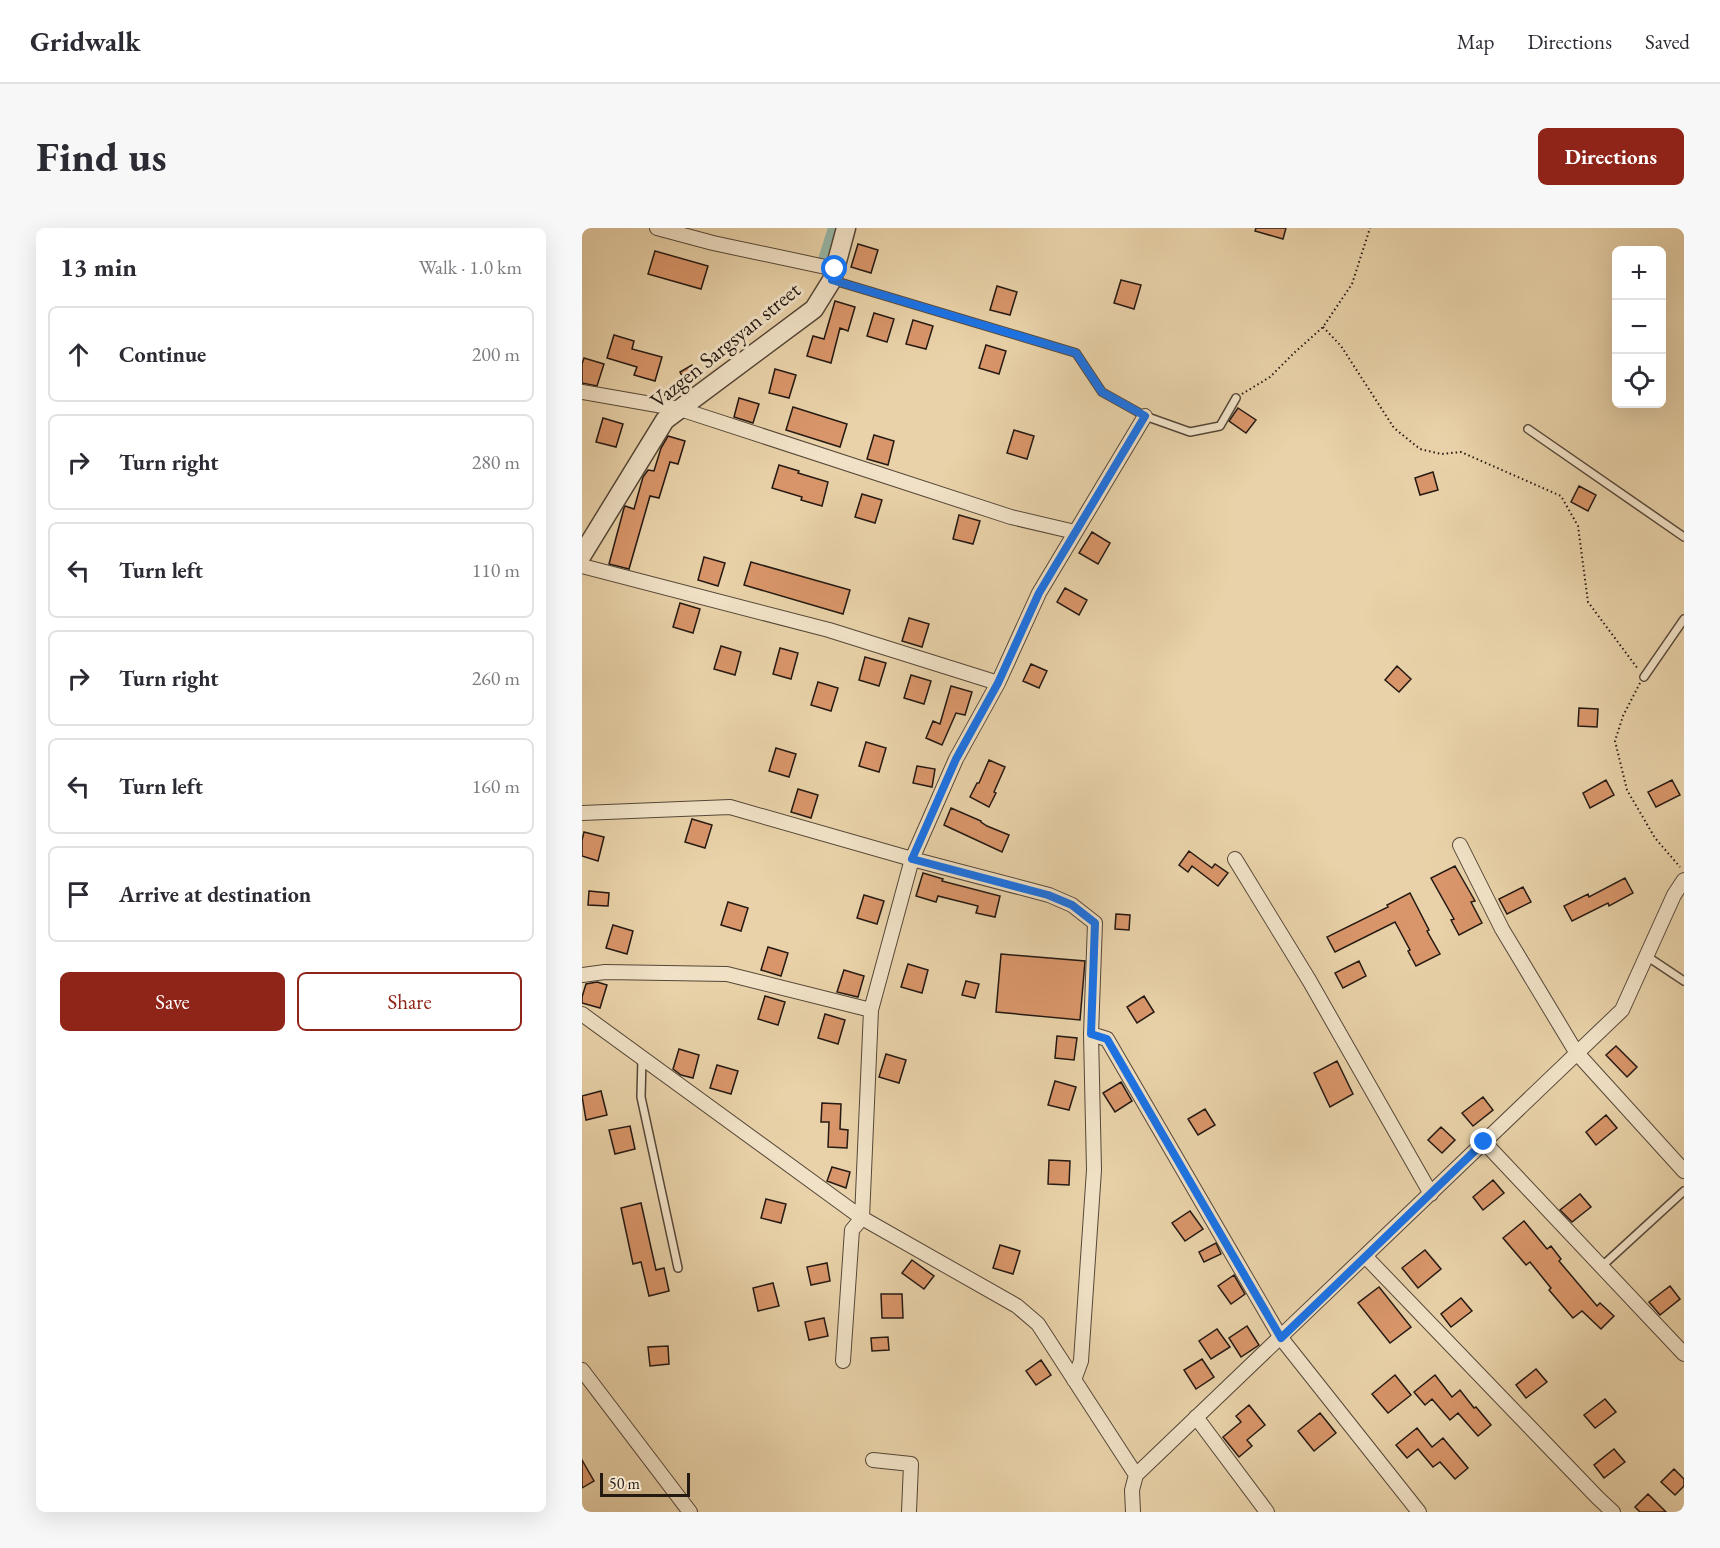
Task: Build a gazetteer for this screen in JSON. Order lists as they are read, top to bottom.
{
  "streets": {
    "street": ["Vazgen Sargsyan street"]
  },
  "scale_bar": "50 m",
  "page": {
    "header": "Gridwalk",
    "nav": ["Map", "Directions", "Saved"],
    "buttons": [
      "Directions",
      ["Save", "Share"]
    ],
    "title": "Find us",
    "heading": ["13 min", "Walk · 1.0 km"],
    "map_buttons": ["+", "−"],
    "list": [
      ["Continue", "200 m"],
      ["Turn right", "280 m"],
      ["Turn left", "110 m"],
      ["Turn right", "260 m"],
      ["Turn left", "160 m"],
      "Arrive at destination"
    ],
    "scale": "50 m"
  }
}
